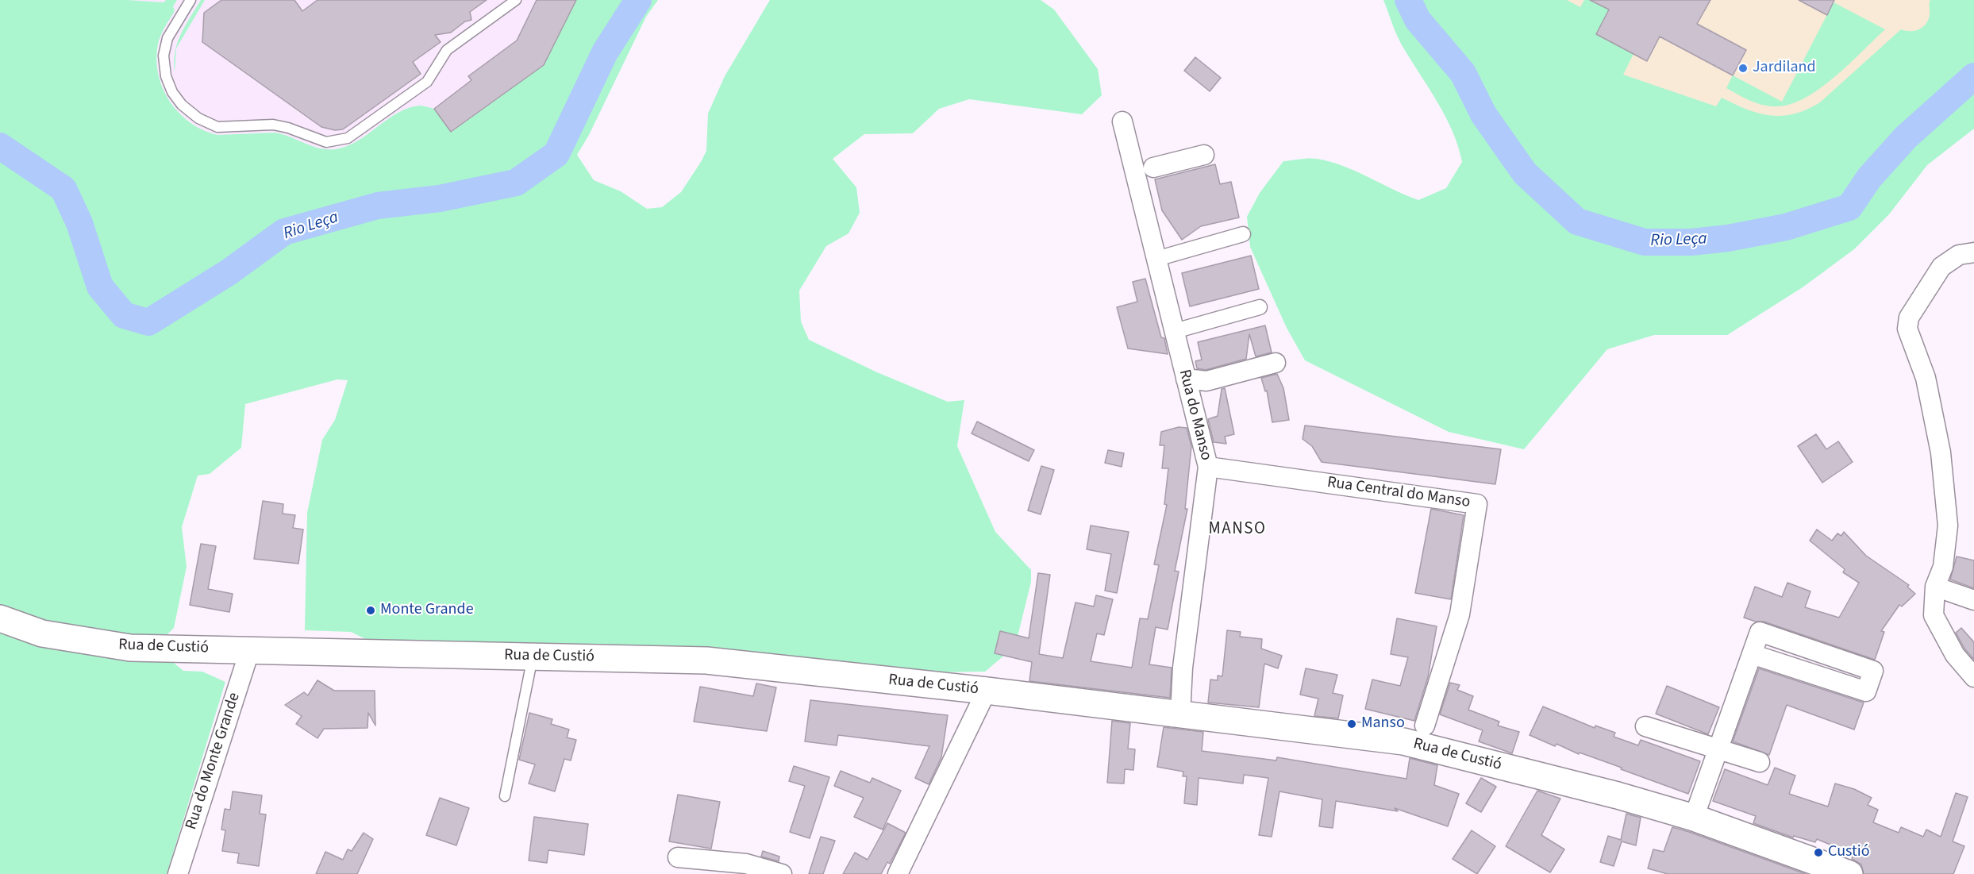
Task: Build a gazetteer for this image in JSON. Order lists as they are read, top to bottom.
{
  "streets": {
    "main road": ["Rua de Custió"],
    "street": ["Rua do Manso", "Rua Central do Manso", "Rua do Monte Grande"]
  },
  "crossings": [
    ["Rua do Manso", "Rua Central do Manso"],
    ["Rua do Manso", "Rua de Custió"],
    ["Rua de Custió", "Rua do Monte Grande"]
  ],
  "districts": ["MANSO"],
  "water": ["Rio Leça"],
  "places": [
    "Jardiland",
    "Monte Grande",
    "Manso",
    "Custió"
  ]
}
